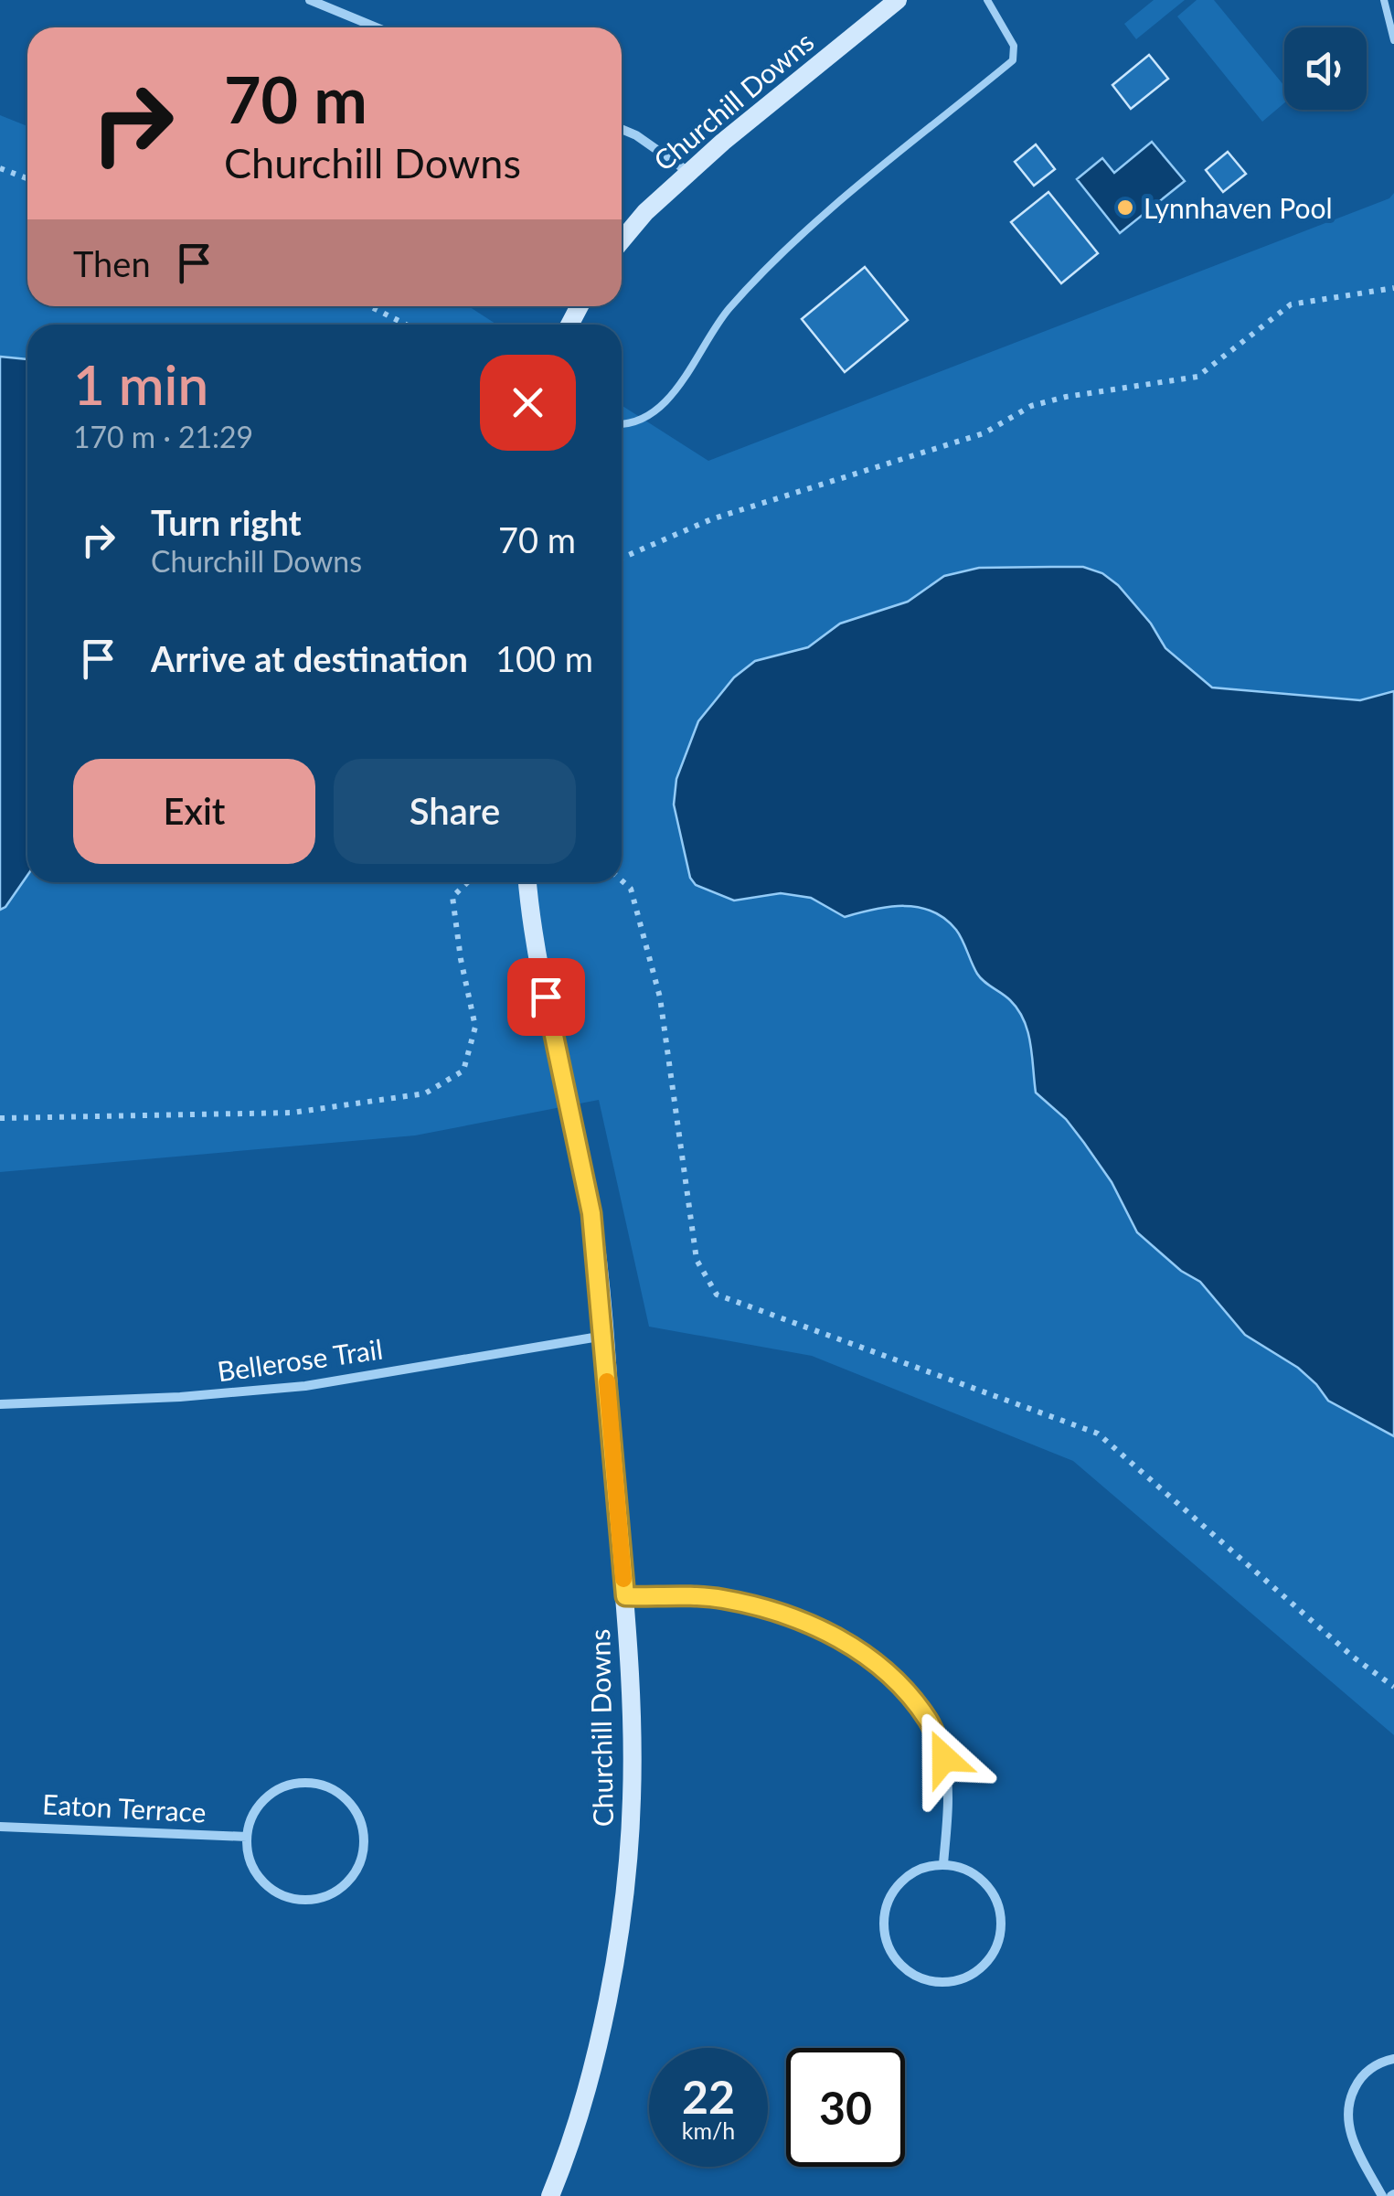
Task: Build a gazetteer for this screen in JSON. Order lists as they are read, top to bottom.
{
  "streets": {
    "street": ["Churchill Downs", "Bellerose Trail", "Eaton Terrace"]
  },
  "crossings": [
    ["Churchill Downs", "Bellerose Trail"]
  ],
  "places": ["Lynnhaven Pool"],
  "page": {
    "turn": ["70 m", "Churchill Downs"],
    "then": "Then",
    "heading": ["1 min", "170 m · 21:29"],
    "list": [
      {
        "name": "Turn right",
        "note": "Churchill Downs",
        "value": "70 m"
      },
      {
        "name": "Arrive at destination",
        "value": "100 m"
      }
    ],
    "buttons": ["Exit", "Share"],
    "speed": "22 km/h",
    "limit": "30"
  }
}
